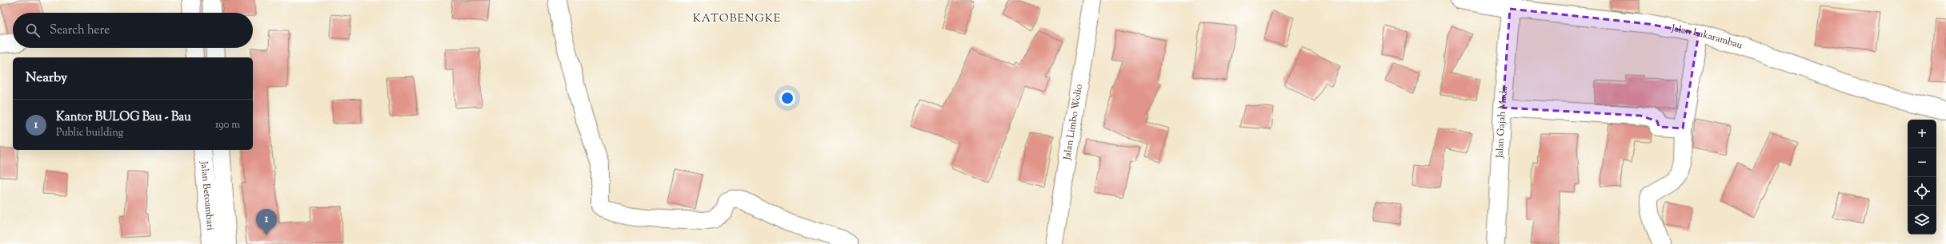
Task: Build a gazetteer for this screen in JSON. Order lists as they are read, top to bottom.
{
  "streets": {
    "main road": [
      "Jalan Lakarambau",
      "Jalan Limbo Wolio",
      "Jalan Gajah Mada",
      "Jalan Betoambari"
    ]
  },
  "crossings": [
    ["Jalan Lakarambau", "Jalan Gajah Mada"]
  ],
  "districts": ["KATOBENGKE"],
  "page": {
    "search": "Search here",
    "heading": "Nearby",
    "list": [
      {
        "mark": "1",
        "name": "Kantor BULOG Bau - Bau",
        "note": "Public building",
        "value": "190 m"
      }
    ],
    "map_buttons": ["+", "−"],
    "pins": "1"
  }
}
